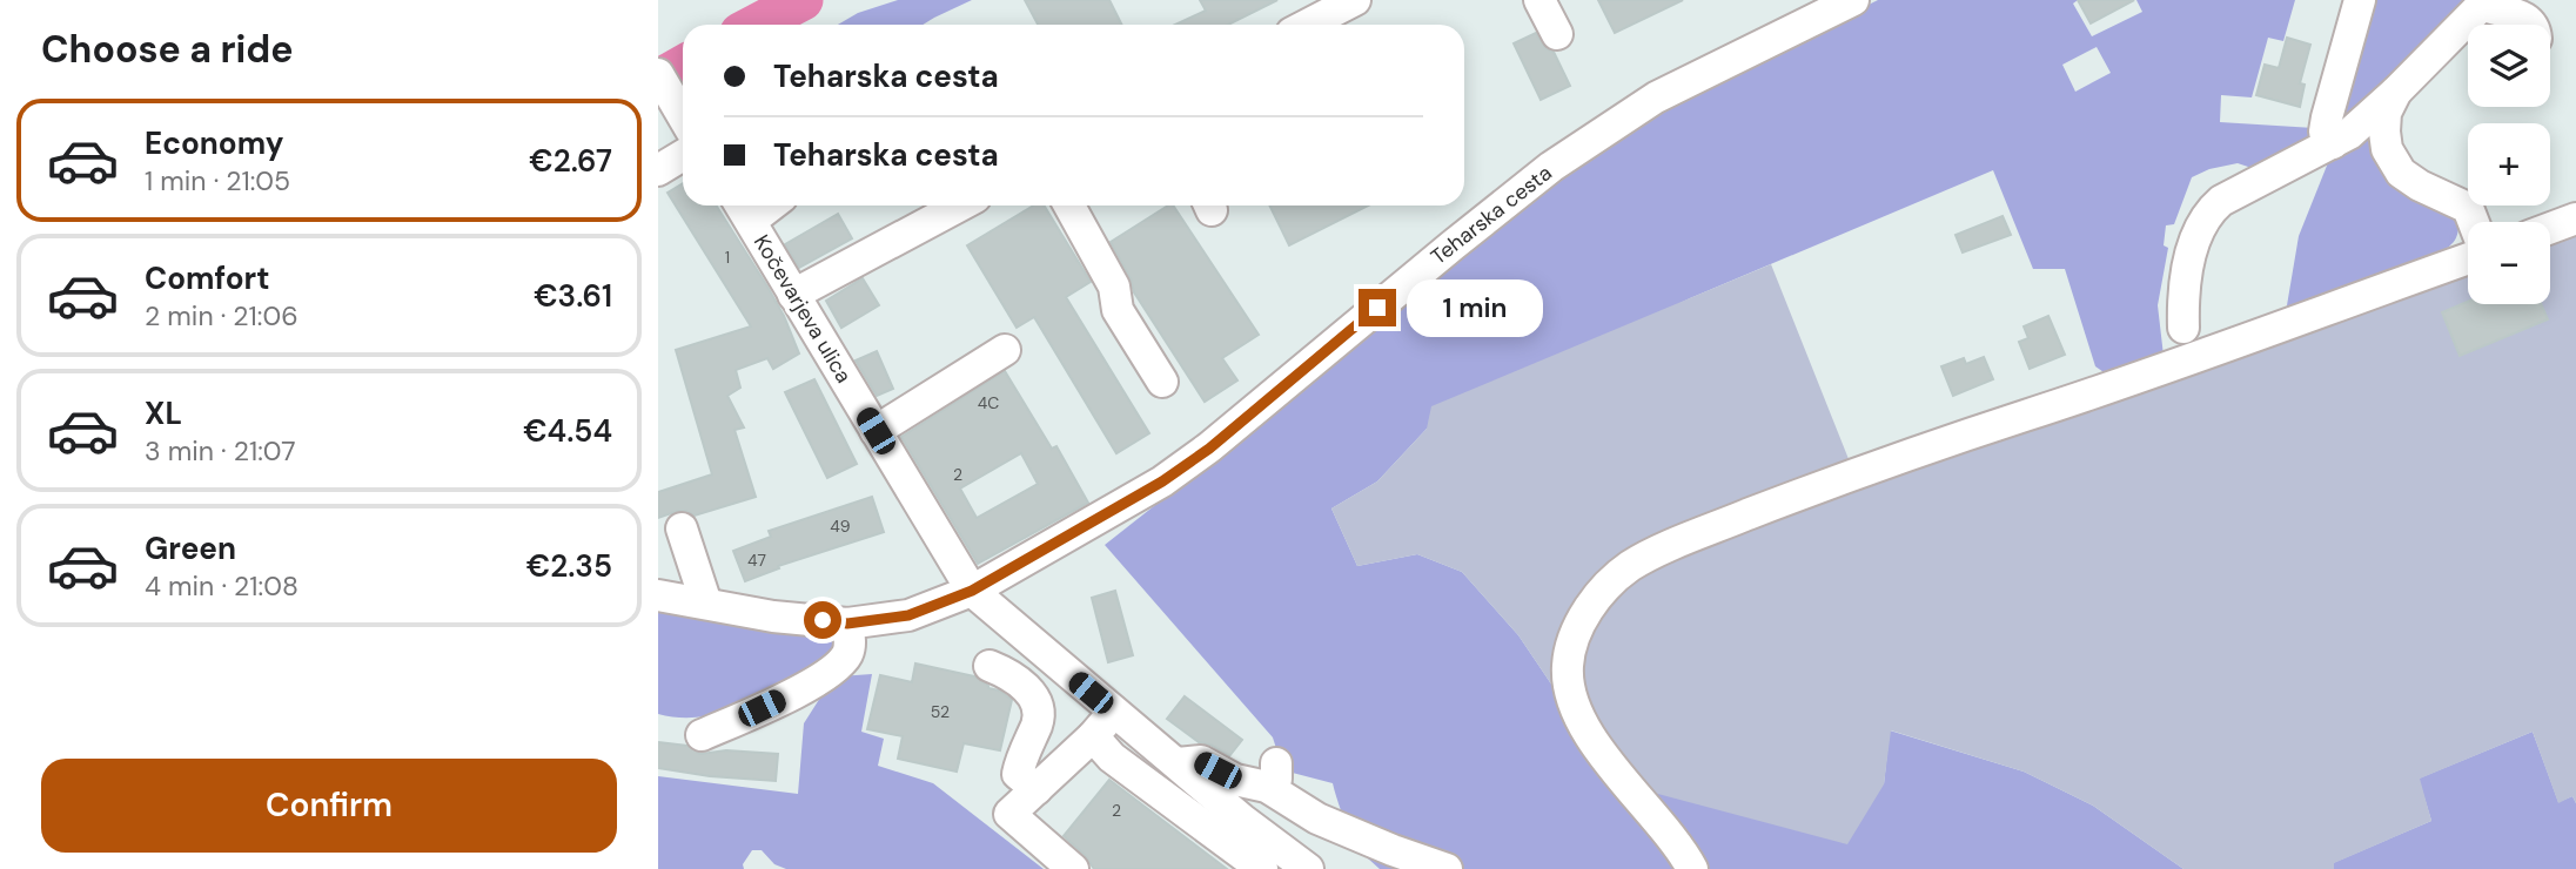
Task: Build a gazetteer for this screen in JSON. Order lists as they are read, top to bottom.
{
  "streets": {
    "street": ["Teharska cesta", "Kočevarjeva ulica"]
  },
  "crossings": [
    ["Teharska cesta", "Kočevarjeva ulica"]
  ],
  "house_numbers": [
    "1",
    "4C",
    "2",
    "49",
    "47",
    "52",
    "2"
  ],
  "page": {
    "heading": "Choose a ride",
    "map_buttons": ["+", "−"],
    "banner": ["Teharska cesta", "Teharska cesta"],
    "list": [
      {
        "name": "Economy",
        "note": "1 min · 21:05",
        "value": "€2.67"
      },
      {
        "name": "Comfort",
        "note": "2 min · 21:06",
        "value": "€3.61"
      },
      {
        "name": "XL",
        "note": "3 min · 21:07",
        "value": "€4.54"
      },
      {
        "name": "Green",
        "note": "4 min · 21:08",
        "value": "€2.35"
      }
    ],
    "bubble": "1 min",
    "buttons": "Confirm"
  }
}
